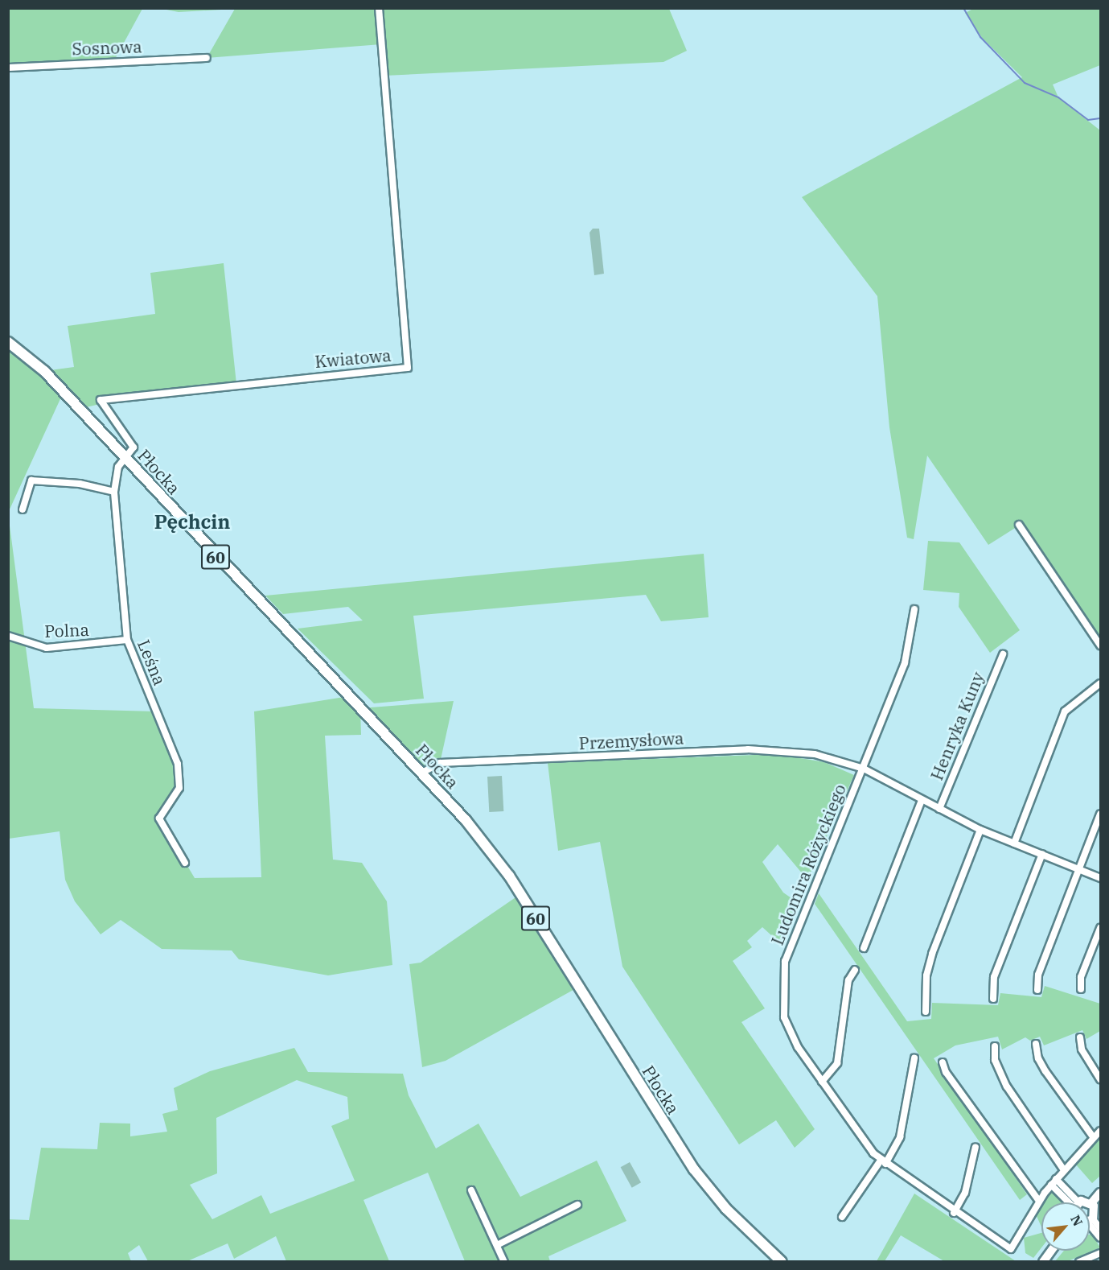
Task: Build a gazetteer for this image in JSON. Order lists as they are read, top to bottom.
{
  "streets": {
    "main road": ["Płocka", "60"],
    "street": [
      "Sosnowa",
      "Kwiatowa",
      "Polna",
      "Leśna",
      "Henryka Kuny",
      "Przemysłowa",
      "Ludomira Różyckiego"
    ]
  },
  "crossings": [
    ["Kwiatowa", "Płocka"],
    ["Kwiatowa", "Leśna"],
    ["Płocka", "Leśna"],
    ["Płocka", "Przemysłowa"],
    ["Polna", "Leśna"],
    ["Henryka Kuny", "Przemysłowa"],
    ["Przemysłowa", "Ludomira Różyckiego"]
  ],
  "districts": ["Pęchcin"],
  "north": "top right"
}
